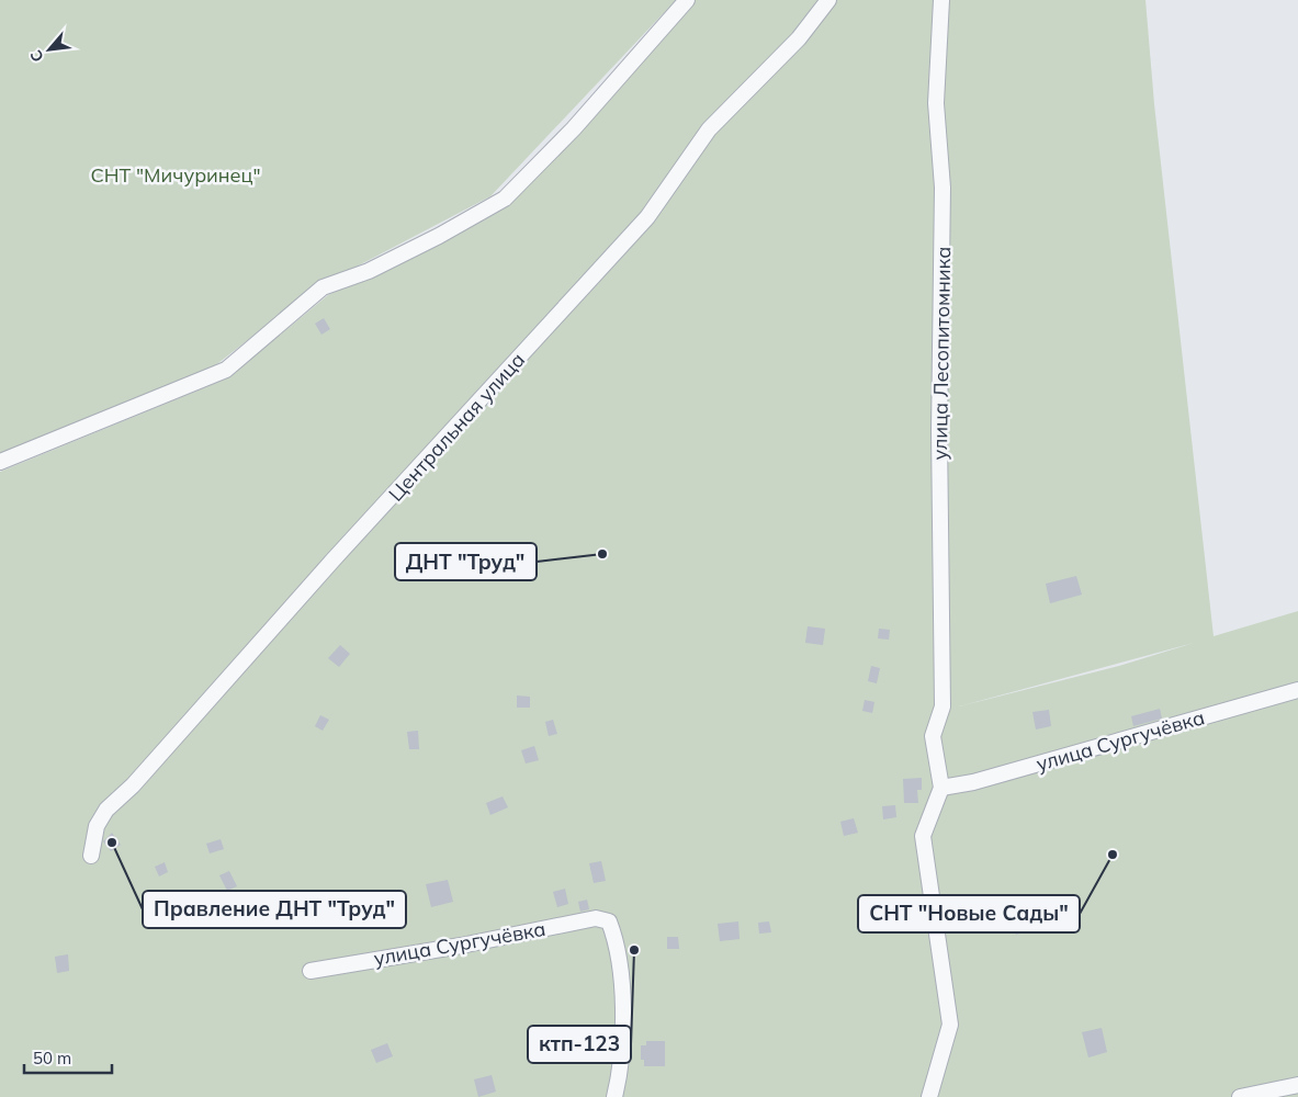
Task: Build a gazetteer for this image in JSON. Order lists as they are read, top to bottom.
{
  "streets": {
    "street": ["улица Лесопитомника", "Центральная улица", "улица Сургучёвка"]
  },
  "crossings": [
    ["улица Лесопитомника", "улица Сургучёвка"]
  ],
  "parks": ["СНТ \"Мичуринец\""],
  "places": [
    "ДНТ \"Труд\"",
    "Правление ДНТ \"Труд\"",
    "СНТ \"Новые Сады\"",
    "ктп-123"
  ],
  "scale_bar": "50 m",
  "north": "bottom left"
}
